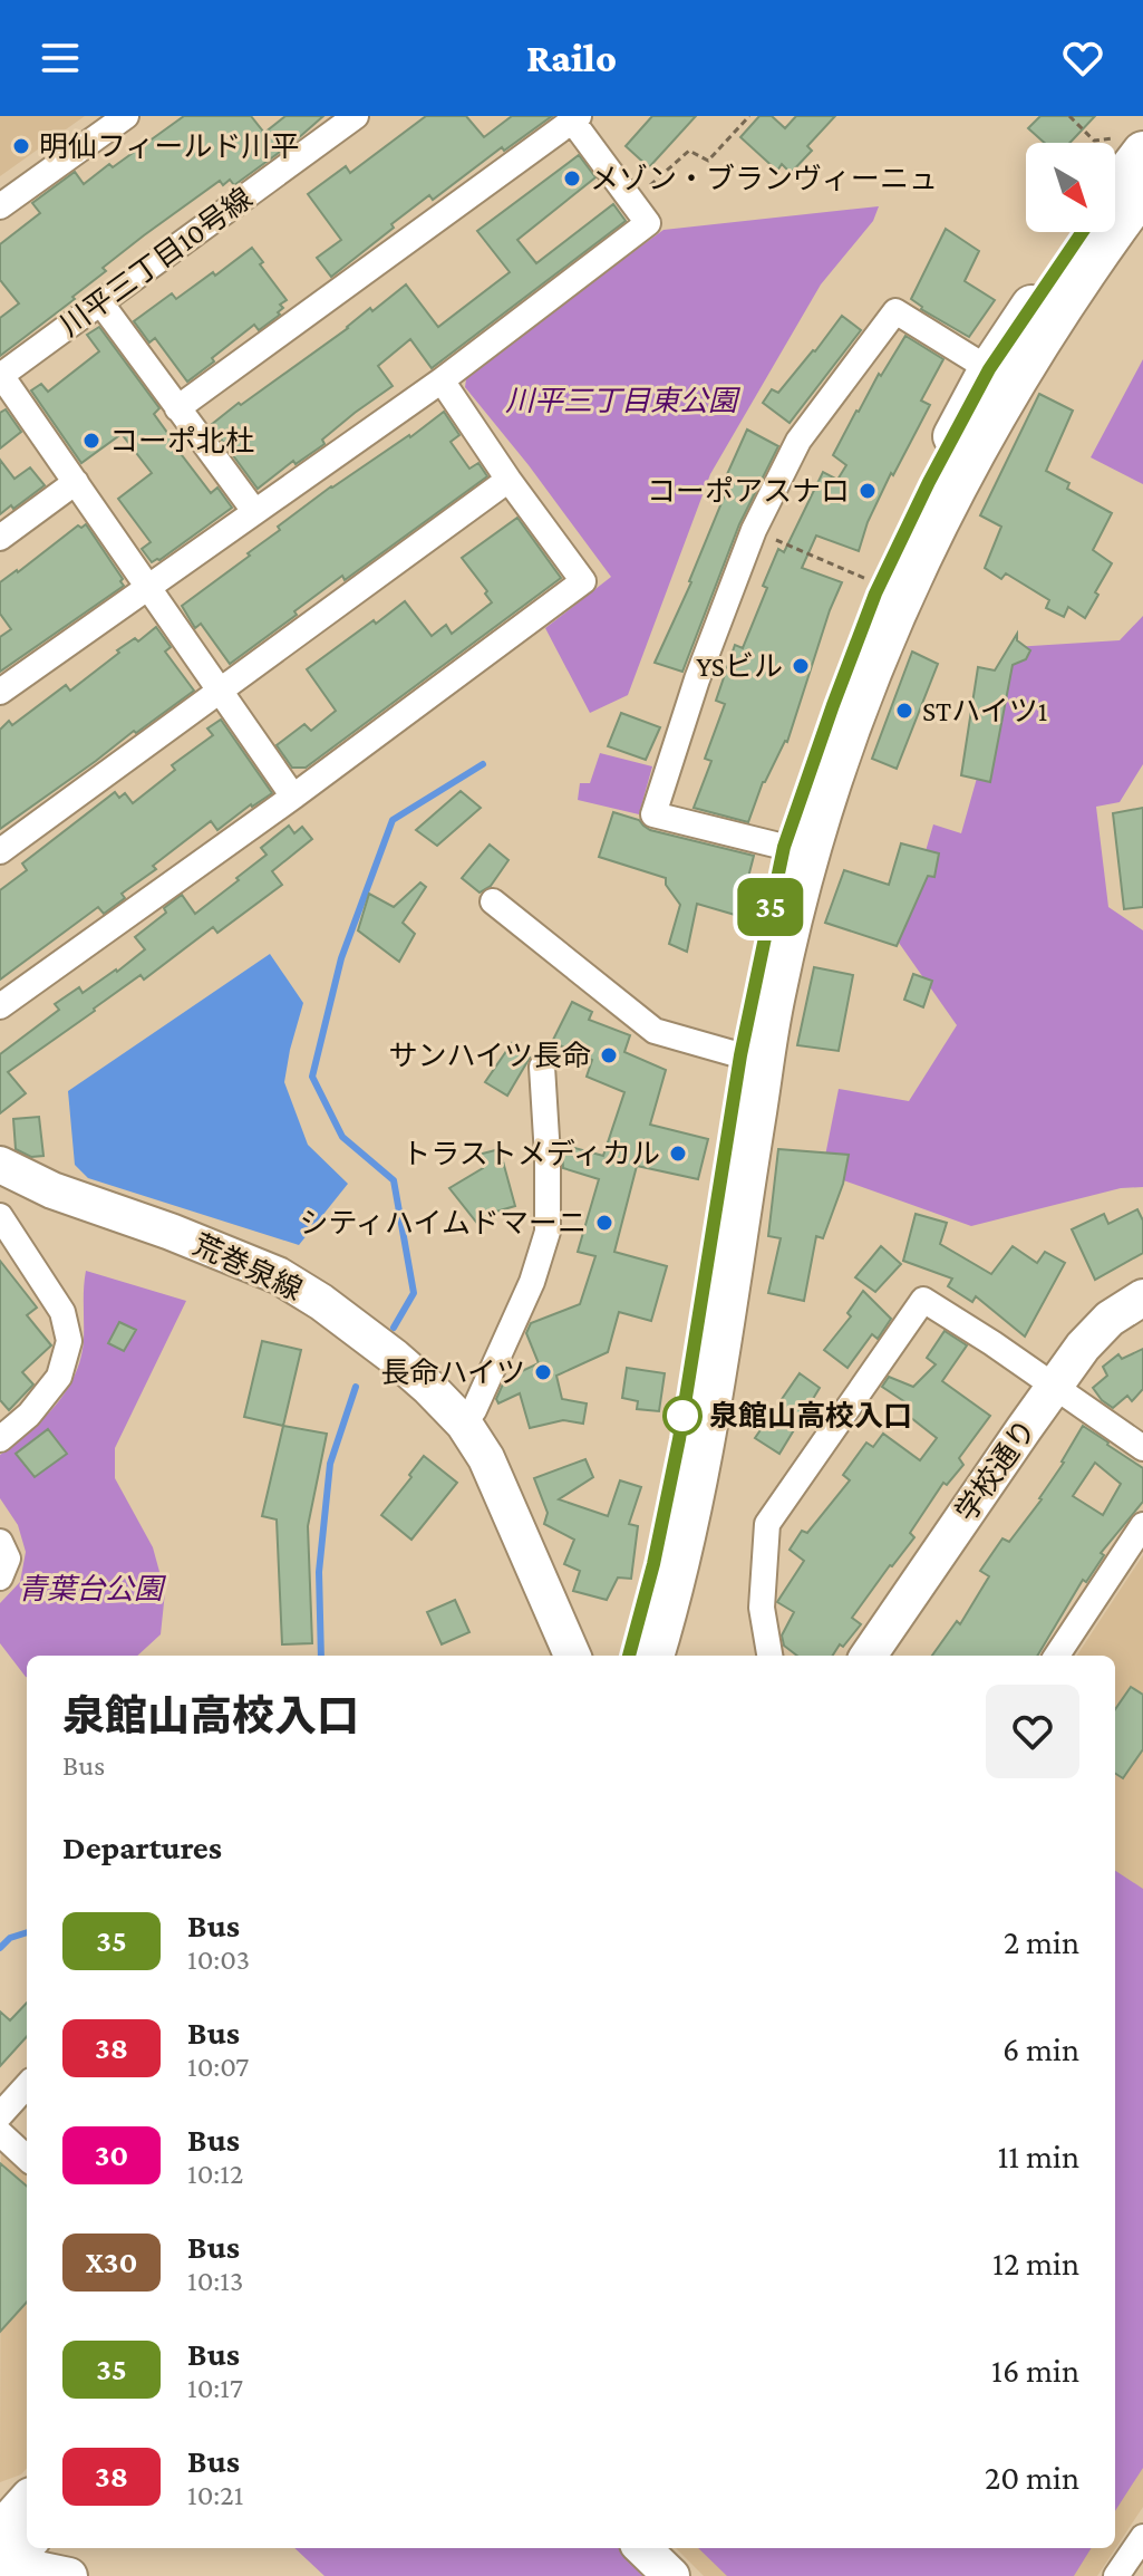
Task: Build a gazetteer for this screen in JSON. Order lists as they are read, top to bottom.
{
  "streets": {
    "street": ["川平三丁目10号線", "荒巻泉線", "学校通り"]
  },
  "parks": ["川平三丁目東公園", "青葉台公園"],
  "places": [
    "明仙フィールド川平",
    "メゾン・ブランヴィーニュ",
    "コーポ北杜",
    "コーポアスナロ",
    "YSビル",
    "STハイツ1",
    "サンハイツ長命",
    "トラストメディカル",
    "シティハイムドマーニ",
    "長命ハイツ",
    "泉館山高校入口"
  ],
  "lines": ["bus line 35"],
  "north": "bottom right",
  "page": {
    "header": "Railo",
    "on_map": "35",
    "heading": [
      ["泉館山高校入口", "Bus"],
      "Departures"
    ],
    "list": [
      {
        "mark": "35",
        "name": "Bus",
        "note": "10:03",
        "value": "2 min"
      },
      {
        "mark": "38",
        "name": "Bus",
        "note": "10:07",
        "value": "6 min"
      },
      {
        "mark": "30",
        "name": "Bus",
        "note": "10:12",
        "value": "11 min"
      },
      {
        "mark": "X30",
        "name": "Bus",
        "note": "10:13",
        "value": "12 min"
      },
      {
        "mark": "35",
        "name": "Bus",
        "note": "10:17",
        "value": "16 min"
      },
      {
        "mark": "38",
        "name": "Bus",
        "note": "10:21",
        "value": "20 min"
      }
    ]
  }
}
